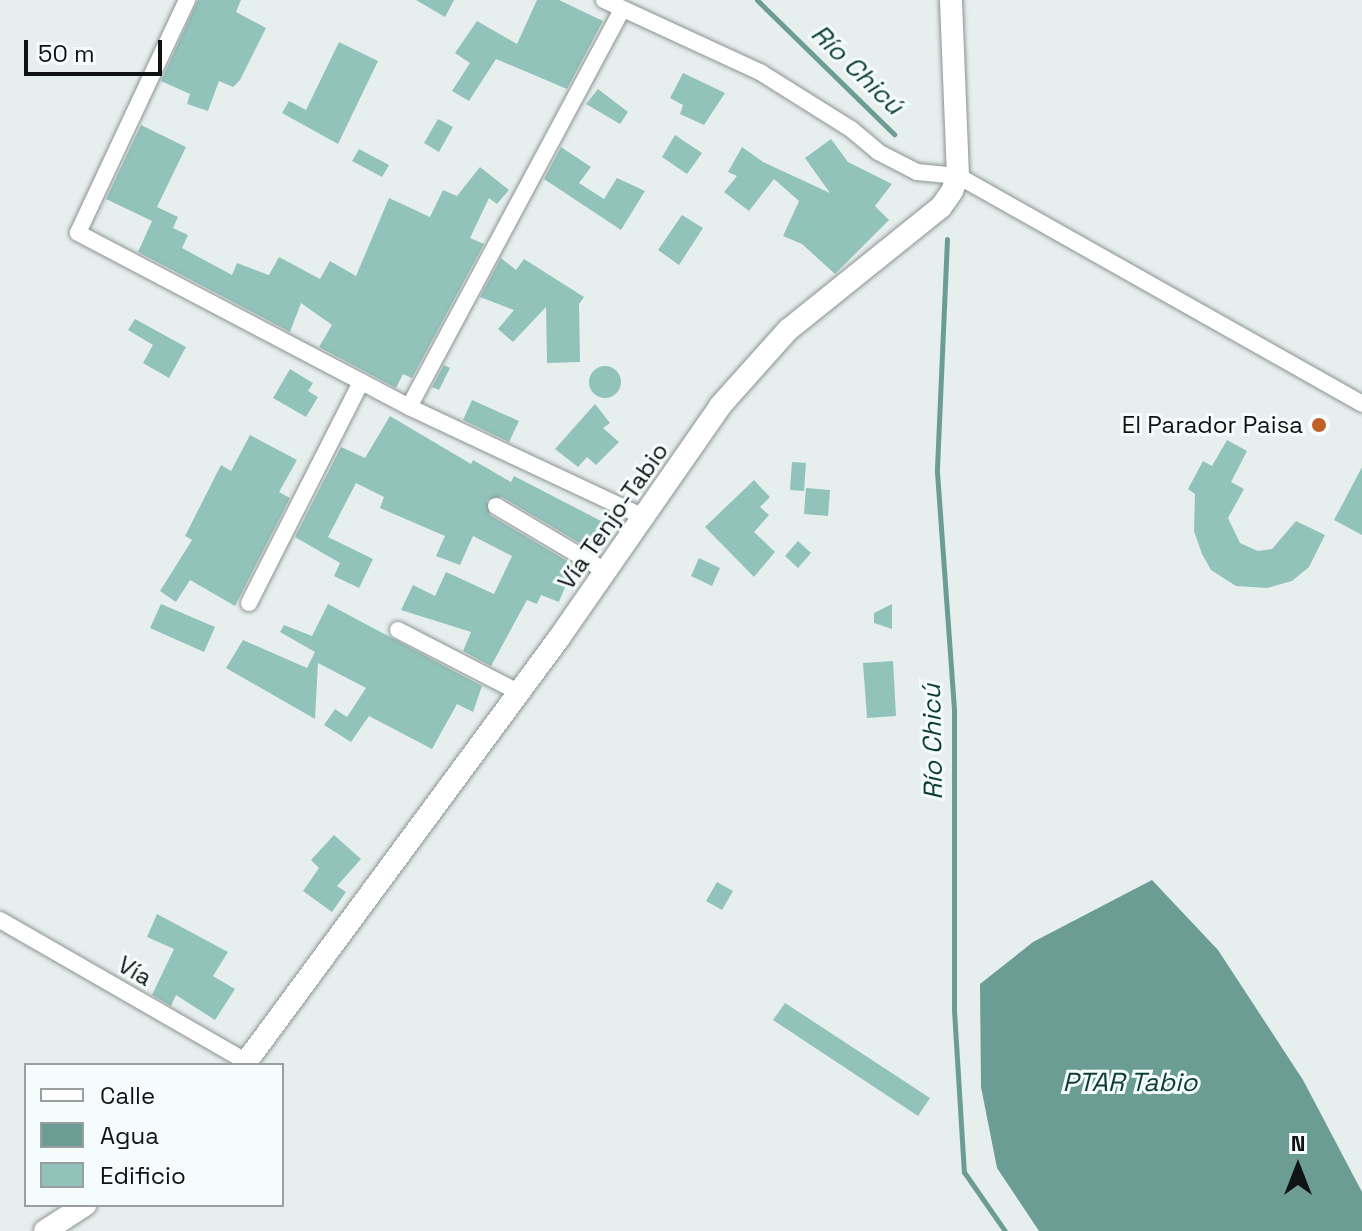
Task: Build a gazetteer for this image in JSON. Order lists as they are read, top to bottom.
{
  "streets": {
    "main road": ["Vía Tenjo-Tabio"],
    "street": ["Vía"]
  },
  "water": ["Río Chicú", "PTAR Tabio"],
  "places": ["El Parador Paisa"],
  "legend": ["Calle", "Agua", "Edificio"],
  "scale_bar": "50 m",
  "north": "top"
}
